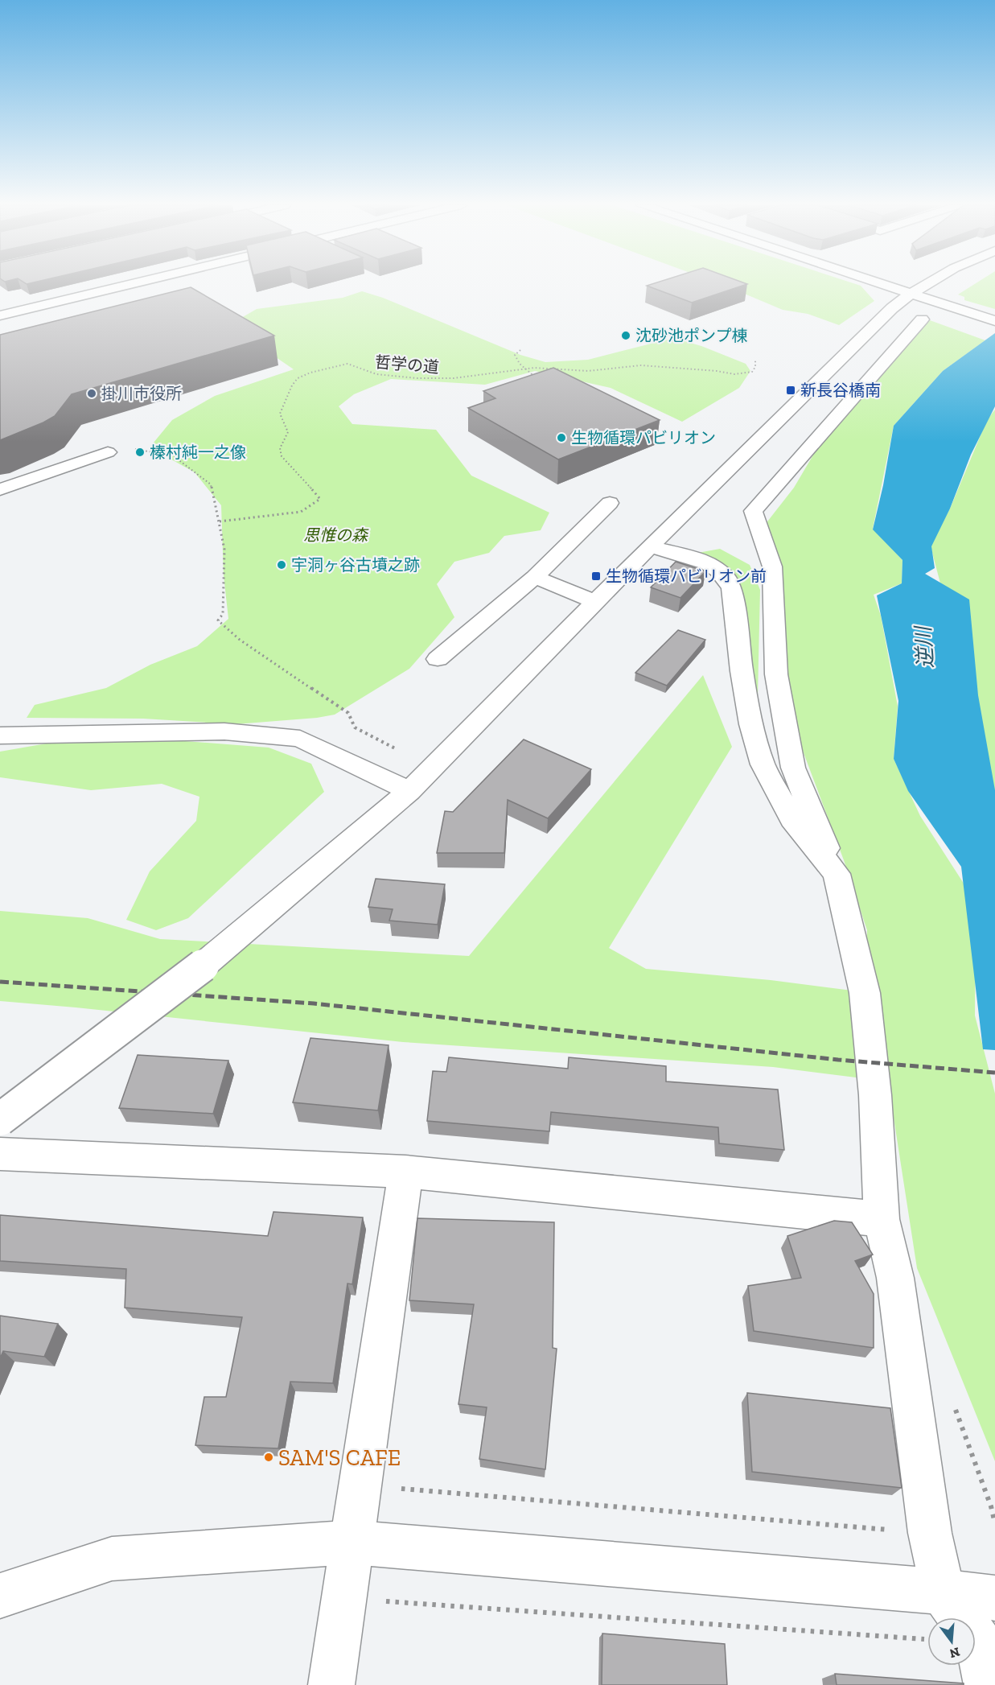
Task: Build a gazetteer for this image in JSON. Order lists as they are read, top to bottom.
{
  "streets": {
    "path": ["哲学の道"]
  },
  "water": ["逆川"],
  "parks": ["思惟の森"],
  "places": {
    "other": [
      "沈砂池ポンプ棟",
      "掛川市役所",
      "生物循環パビリオン",
      "榛村純一之像",
      "宇洞ヶ谷古墳之跡",
      "SAM'S CAFE"
    ],
    "transit": ["新長谷橋南", "生物循環パビリオン前"]
  },
  "north": "bottom"
}
